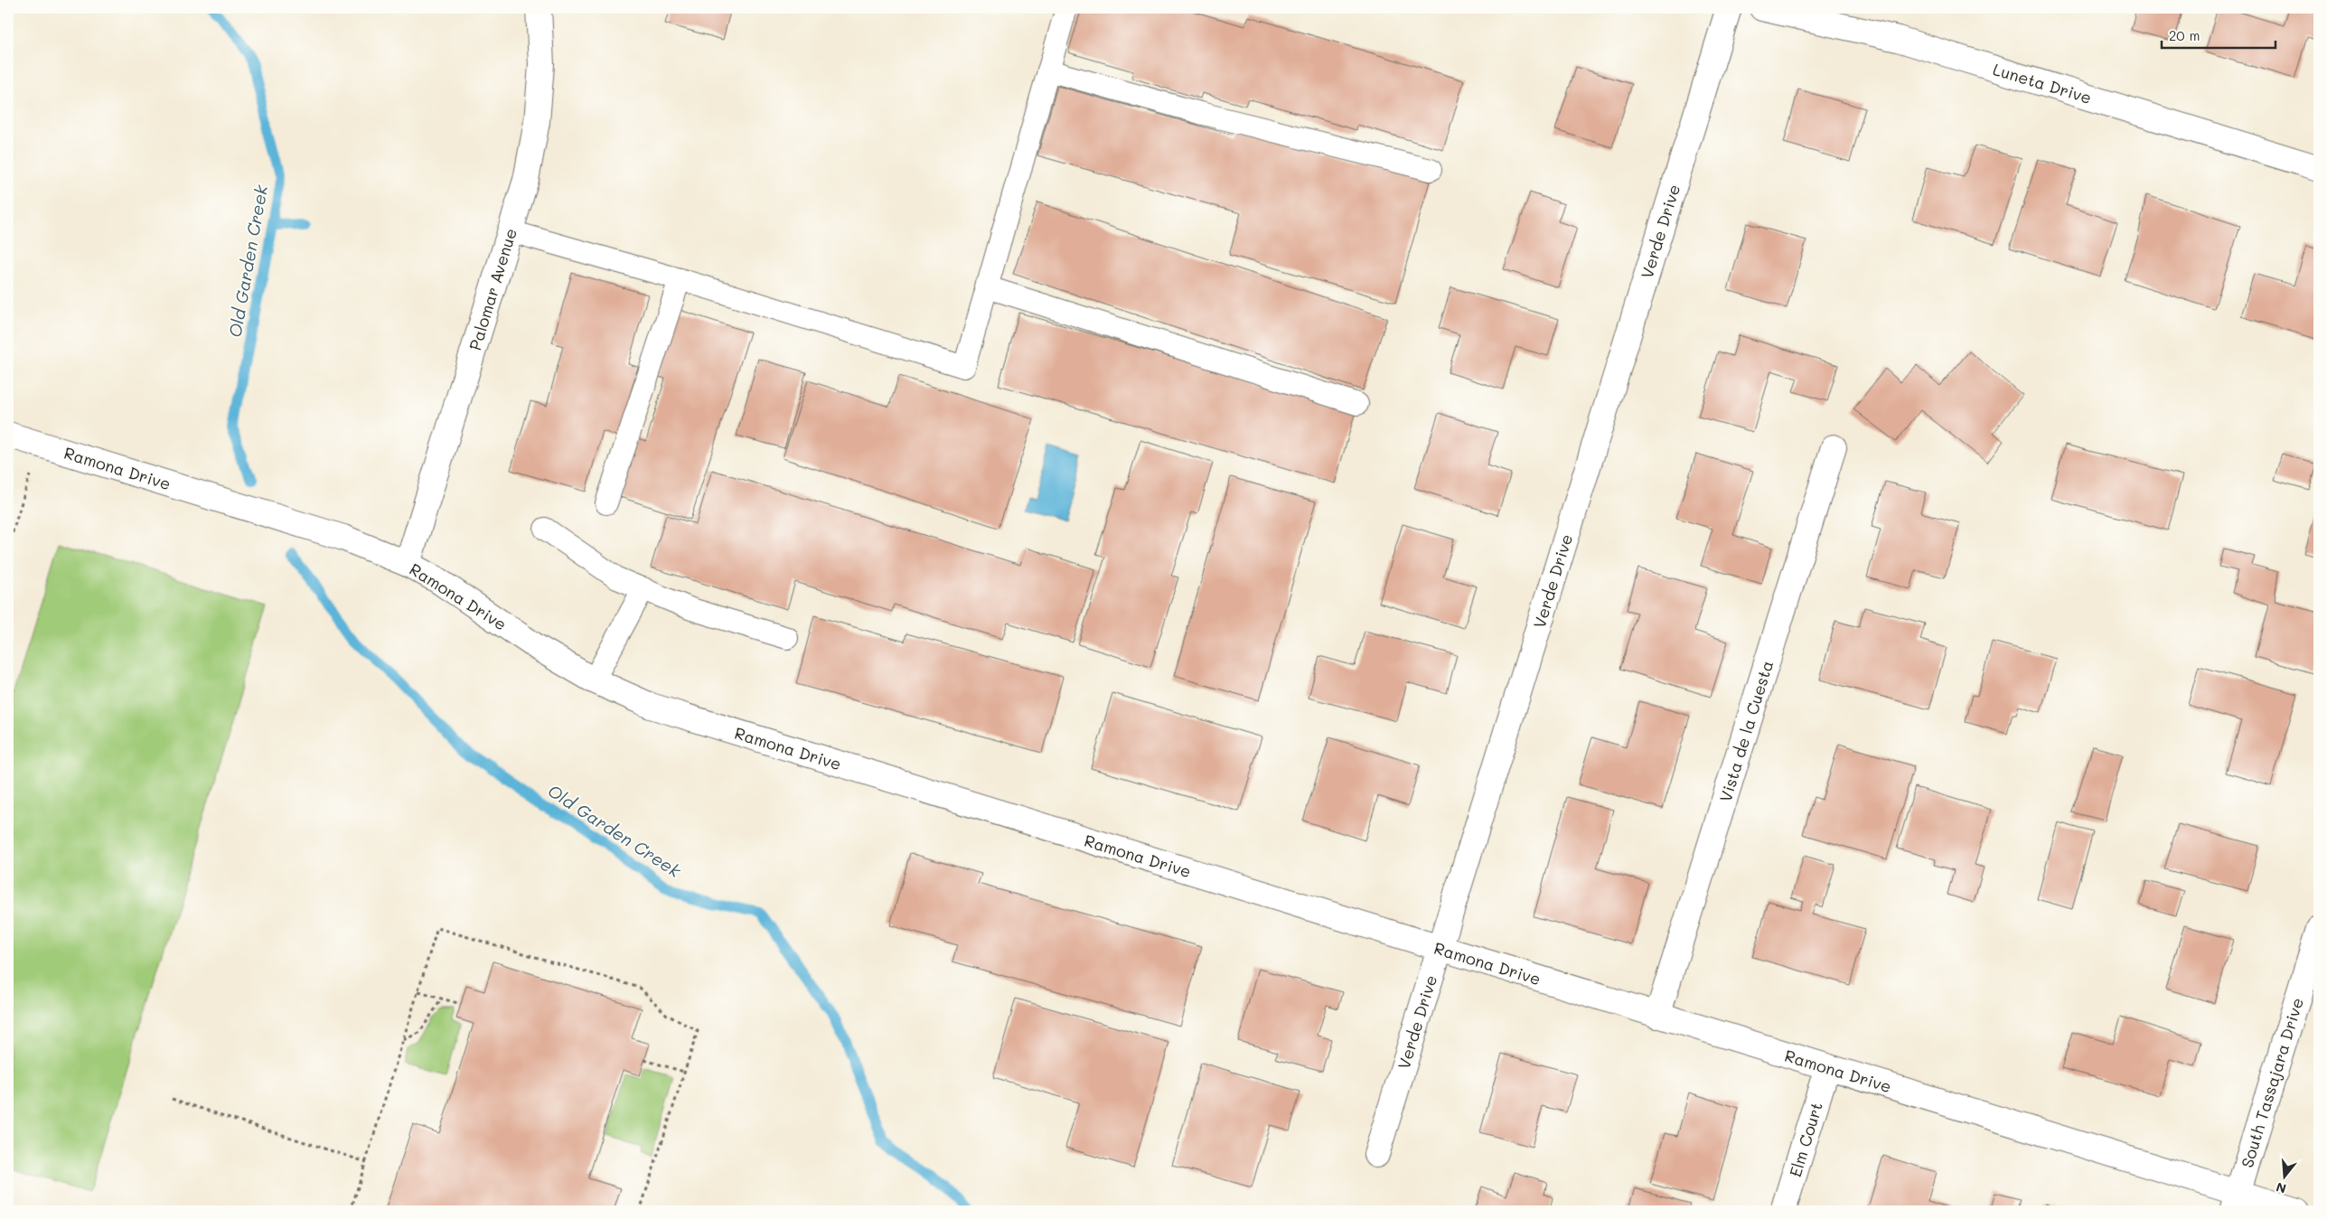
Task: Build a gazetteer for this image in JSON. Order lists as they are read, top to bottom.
{
  "streets": {
    "street": [
      "Luneta Drive",
      "Verde Drive",
      "Palomar Avenue",
      "Ramona Drive",
      "Vista de la Cuesta",
      "South Tassajara Drive",
      "Elm Court"
    ]
  },
  "crossings": [
    ["Verde Drive", "Ramona Drive"],
    ["Palomar Avenue", "Ramona Drive"],
    ["Ramona Drive", "Vista de la Cuesta"],
    ["Ramona Drive", "South Tassajara Drive"],
    ["Ramona Drive", "Elm Court"]
  ],
  "water": ["Old Garden Creek"],
  "scale_bar": "20 m",
  "north": "bottom"
}
